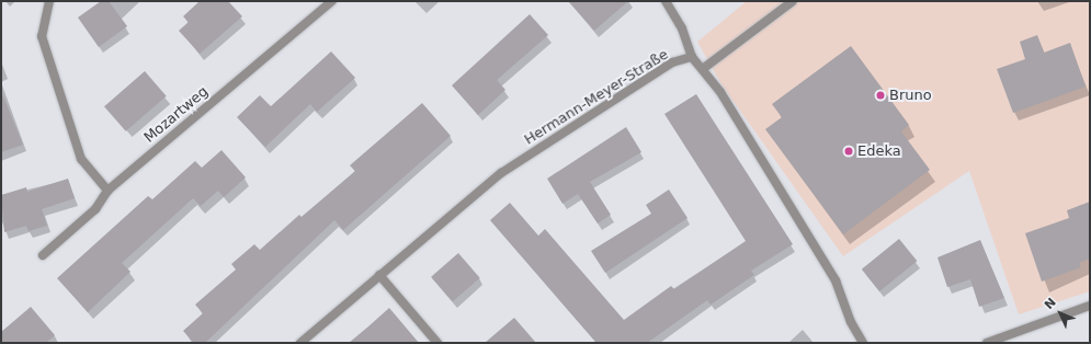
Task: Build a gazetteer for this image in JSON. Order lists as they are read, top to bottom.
{
  "streets": {
    "street": ["Hermann-Meyer-Straße", "Mozartweg"]
  },
  "places": ["Bruno", "Edeka"],
  "north": "top left"
}
